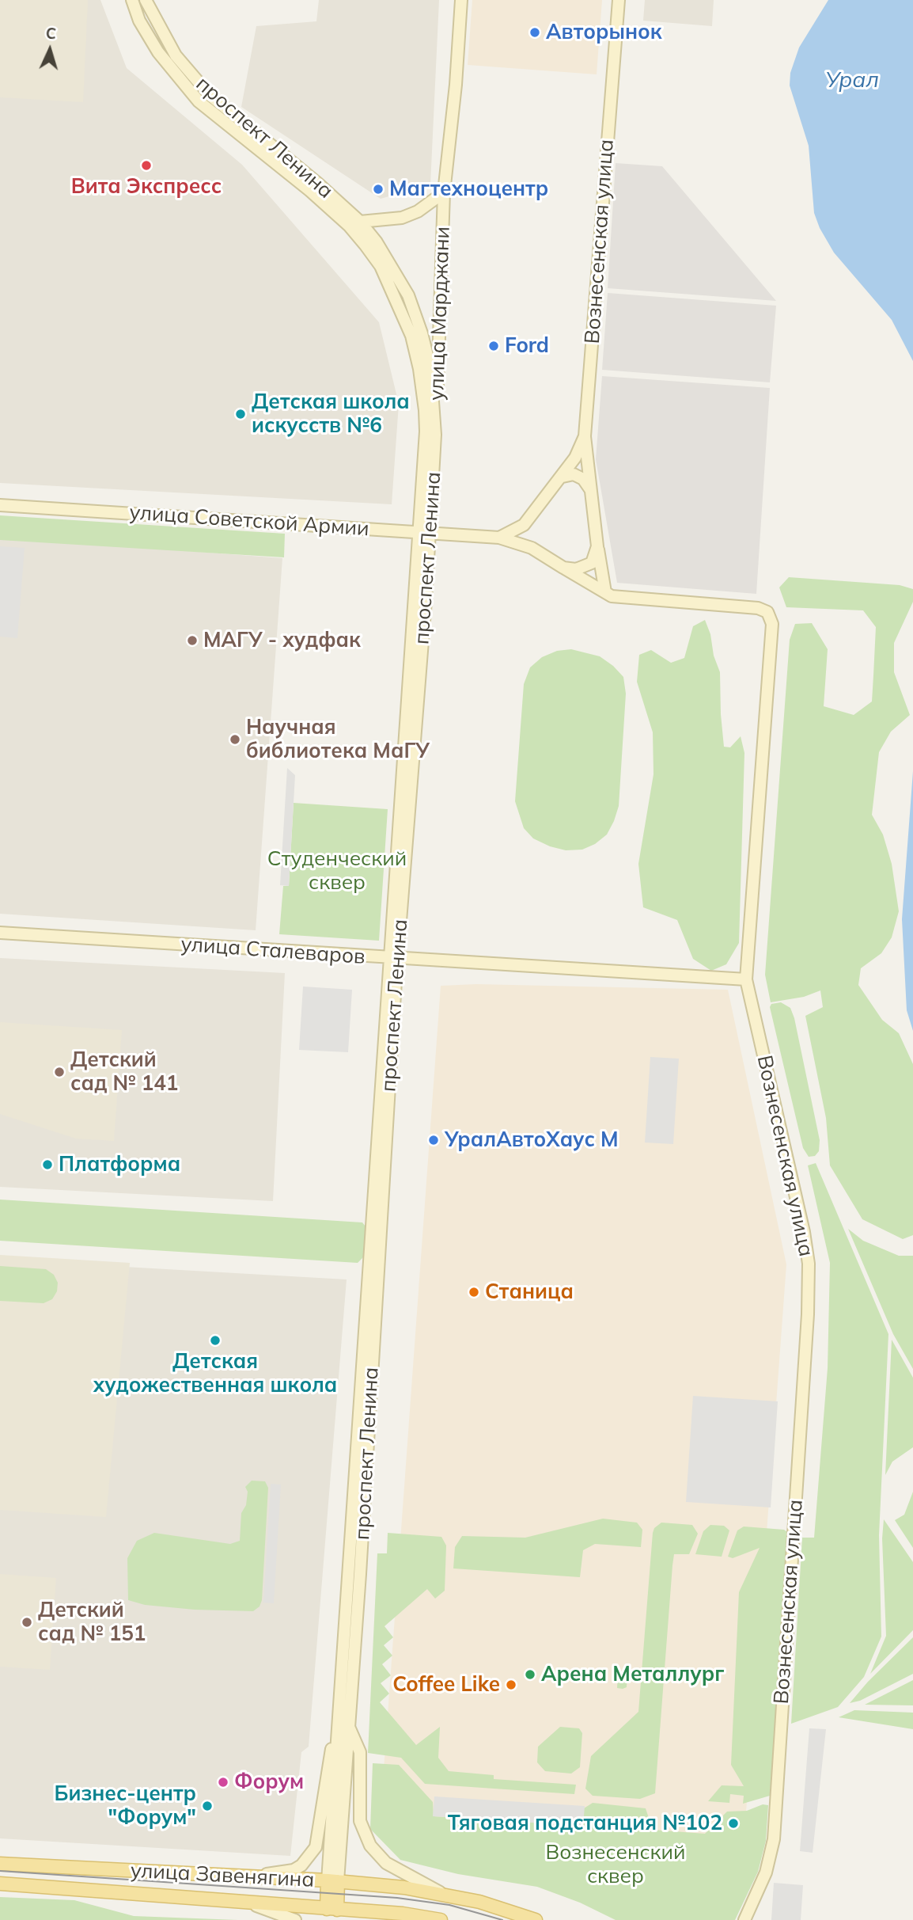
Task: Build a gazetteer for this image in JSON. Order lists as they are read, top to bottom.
{
  "streets": {
    "main road": [
      "проспект Ленина",
      "Вознесенская улица",
      "улица Марджани",
      "улица Советской Армии",
      "улица Сталеваров",
      "улица Завенягина"
    ]
  },
  "crossings": [
    ["проспект Ленина", "улица Марджани"],
    ["проспект Ленина", "улица Советской Армии"],
    ["проспект Ленина", "улица Сталеваров"],
    ["проспект Ленина", "улица Завенягина"],
    ["Вознесенская улица", "улица Советской Армии"],
    ["Вознесенская улица", "улица Сталеваров"]
  ],
  "water": ["Урал"],
  "parks": ["Студенческий сквер", "Вознесенский cквер"],
  "places": [
    "Авторынок",
    "Вита Экспресс",
    "Магтехноцентр",
    "Ford",
    "Детская школа искусств №6",
    "МАГУ - худфак",
    "Научная библиотека МаГУ",
    "Детский сад № 141",
    "УралАвтоХаус М",
    "Платформа",
    "Станица",
    "Детская художественная школа",
    "Детский сад № 151",
    "Арена Металлург",
    "Coffee Like",
    "Форум",
    "Бизнес-центр \"Форум\"",
    "Тяговая подстанция №102"
  ],
  "north": "top"
}
